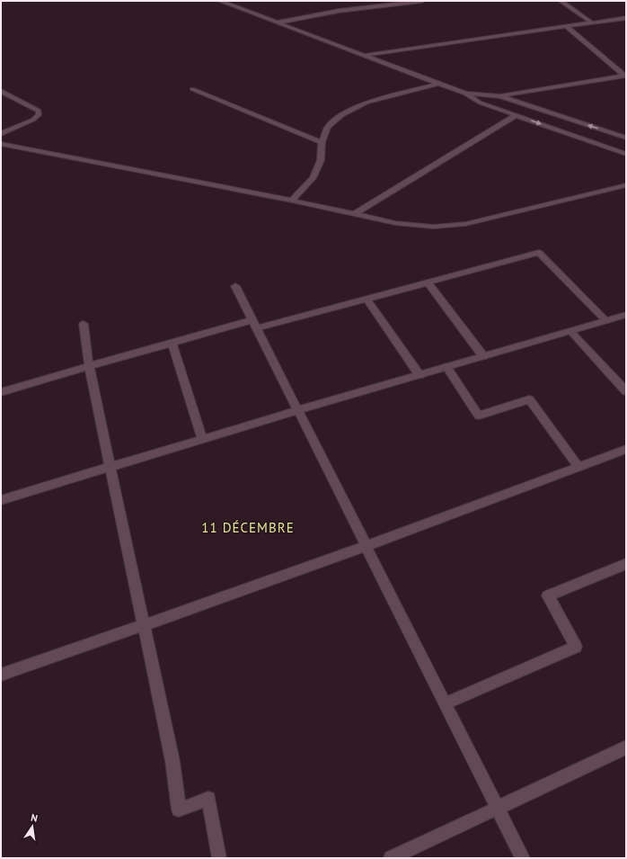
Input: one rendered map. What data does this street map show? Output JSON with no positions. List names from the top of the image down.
{
  "districts": ["11 DÉCEMBRE"],
  "north": "top"
}
